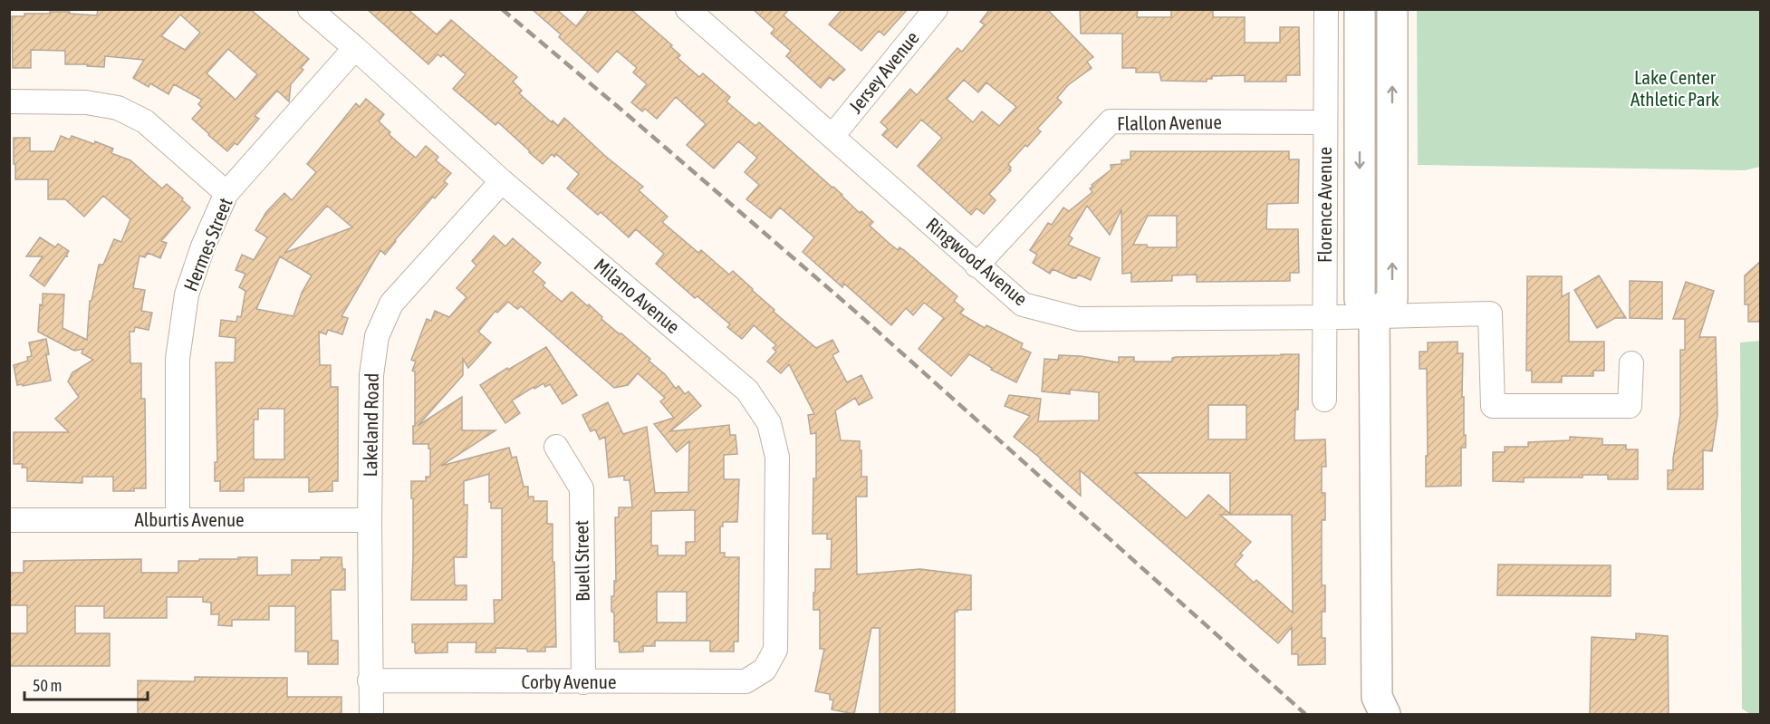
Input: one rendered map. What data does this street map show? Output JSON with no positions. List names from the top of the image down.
{
  "streets": {
    "main road": ["Florence Avenue"],
    "street": [
      "Jersey Avenue",
      "Flallon Avenue",
      "Hermes Street",
      "Ringwood Avenue",
      "Milano Avenue",
      "Lakeland Road",
      "Alburtis Avenue",
      "Buell Street",
      "Corby Avenue"
    ]
  },
  "crossings": [
    ["Jersey Avenue", "Ringwood Avenue"],
    ["Flallon Avenue", "Florence Avenue"],
    ["Flallon Avenue", "Ringwood Avenue"],
    ["Florence Avenue", "Ringwood Avenue"],
    ["Hermes Street", "Milano Avenue"],
    ["Hermes Street", "Alburtis Avenue"],
    ["Milano Avenue", "Lakeland Road"],
    ["Milano Avenue", "Corby Avenue"],
    ["Lakeland Road", "Alburtis Avenue"],
    ["Lakeland Road", "Corby Avenue"],
    ["Buell Street", "Corby Avenue"]
  ],
  "parks": ["Lake Center Athletic Park"],
  "scale_bar": "50 m"
}
